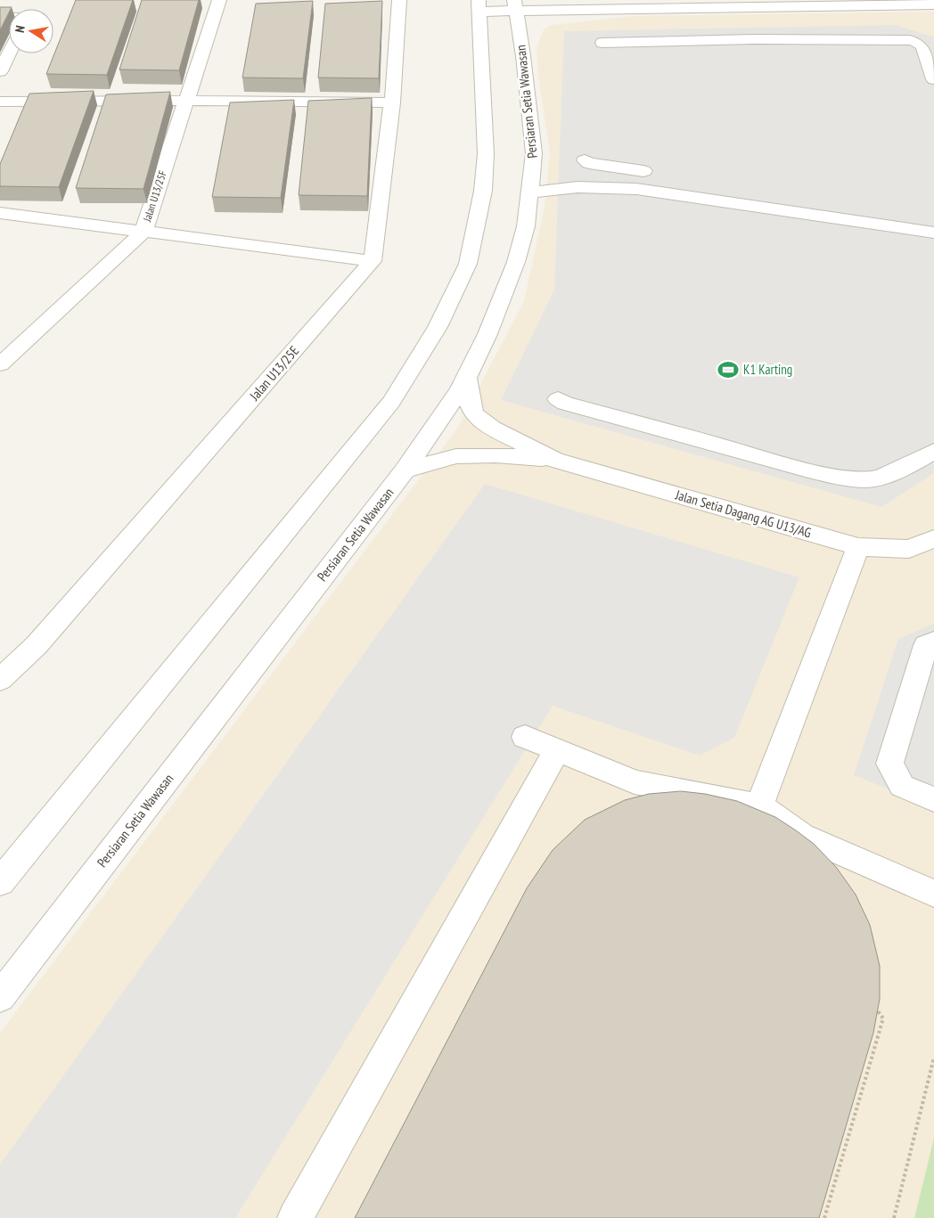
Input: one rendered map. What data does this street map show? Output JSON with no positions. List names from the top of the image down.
{
  "streets": {
    "street": [
      "Persiaran Setia Wawasan",
      "Jalan U13/25F",
      "Jalan U13/25E",
      "Jalan Setia Dagang AG U13/AG"
    ]
  },
  "crossings": [
    ["Persiaran Setia Wawasan", "Jalan Setia Dagang AG U13/AG"]
  ],
  "places": {
    "sports": ["K1 Karting"]
  },
  "north": "left"
}
